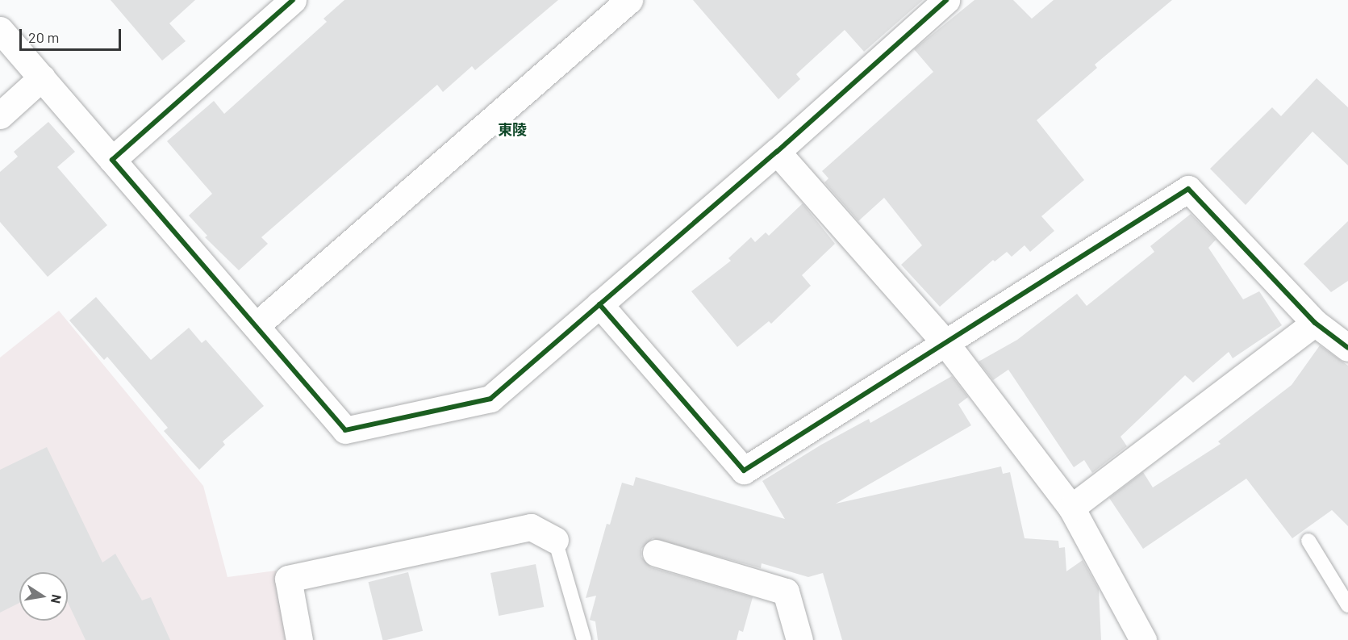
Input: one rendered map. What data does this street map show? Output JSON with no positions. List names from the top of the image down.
{
  "districts": ["東陵"],
  "scale_bar": "20 m",
  "north": "right"
}
